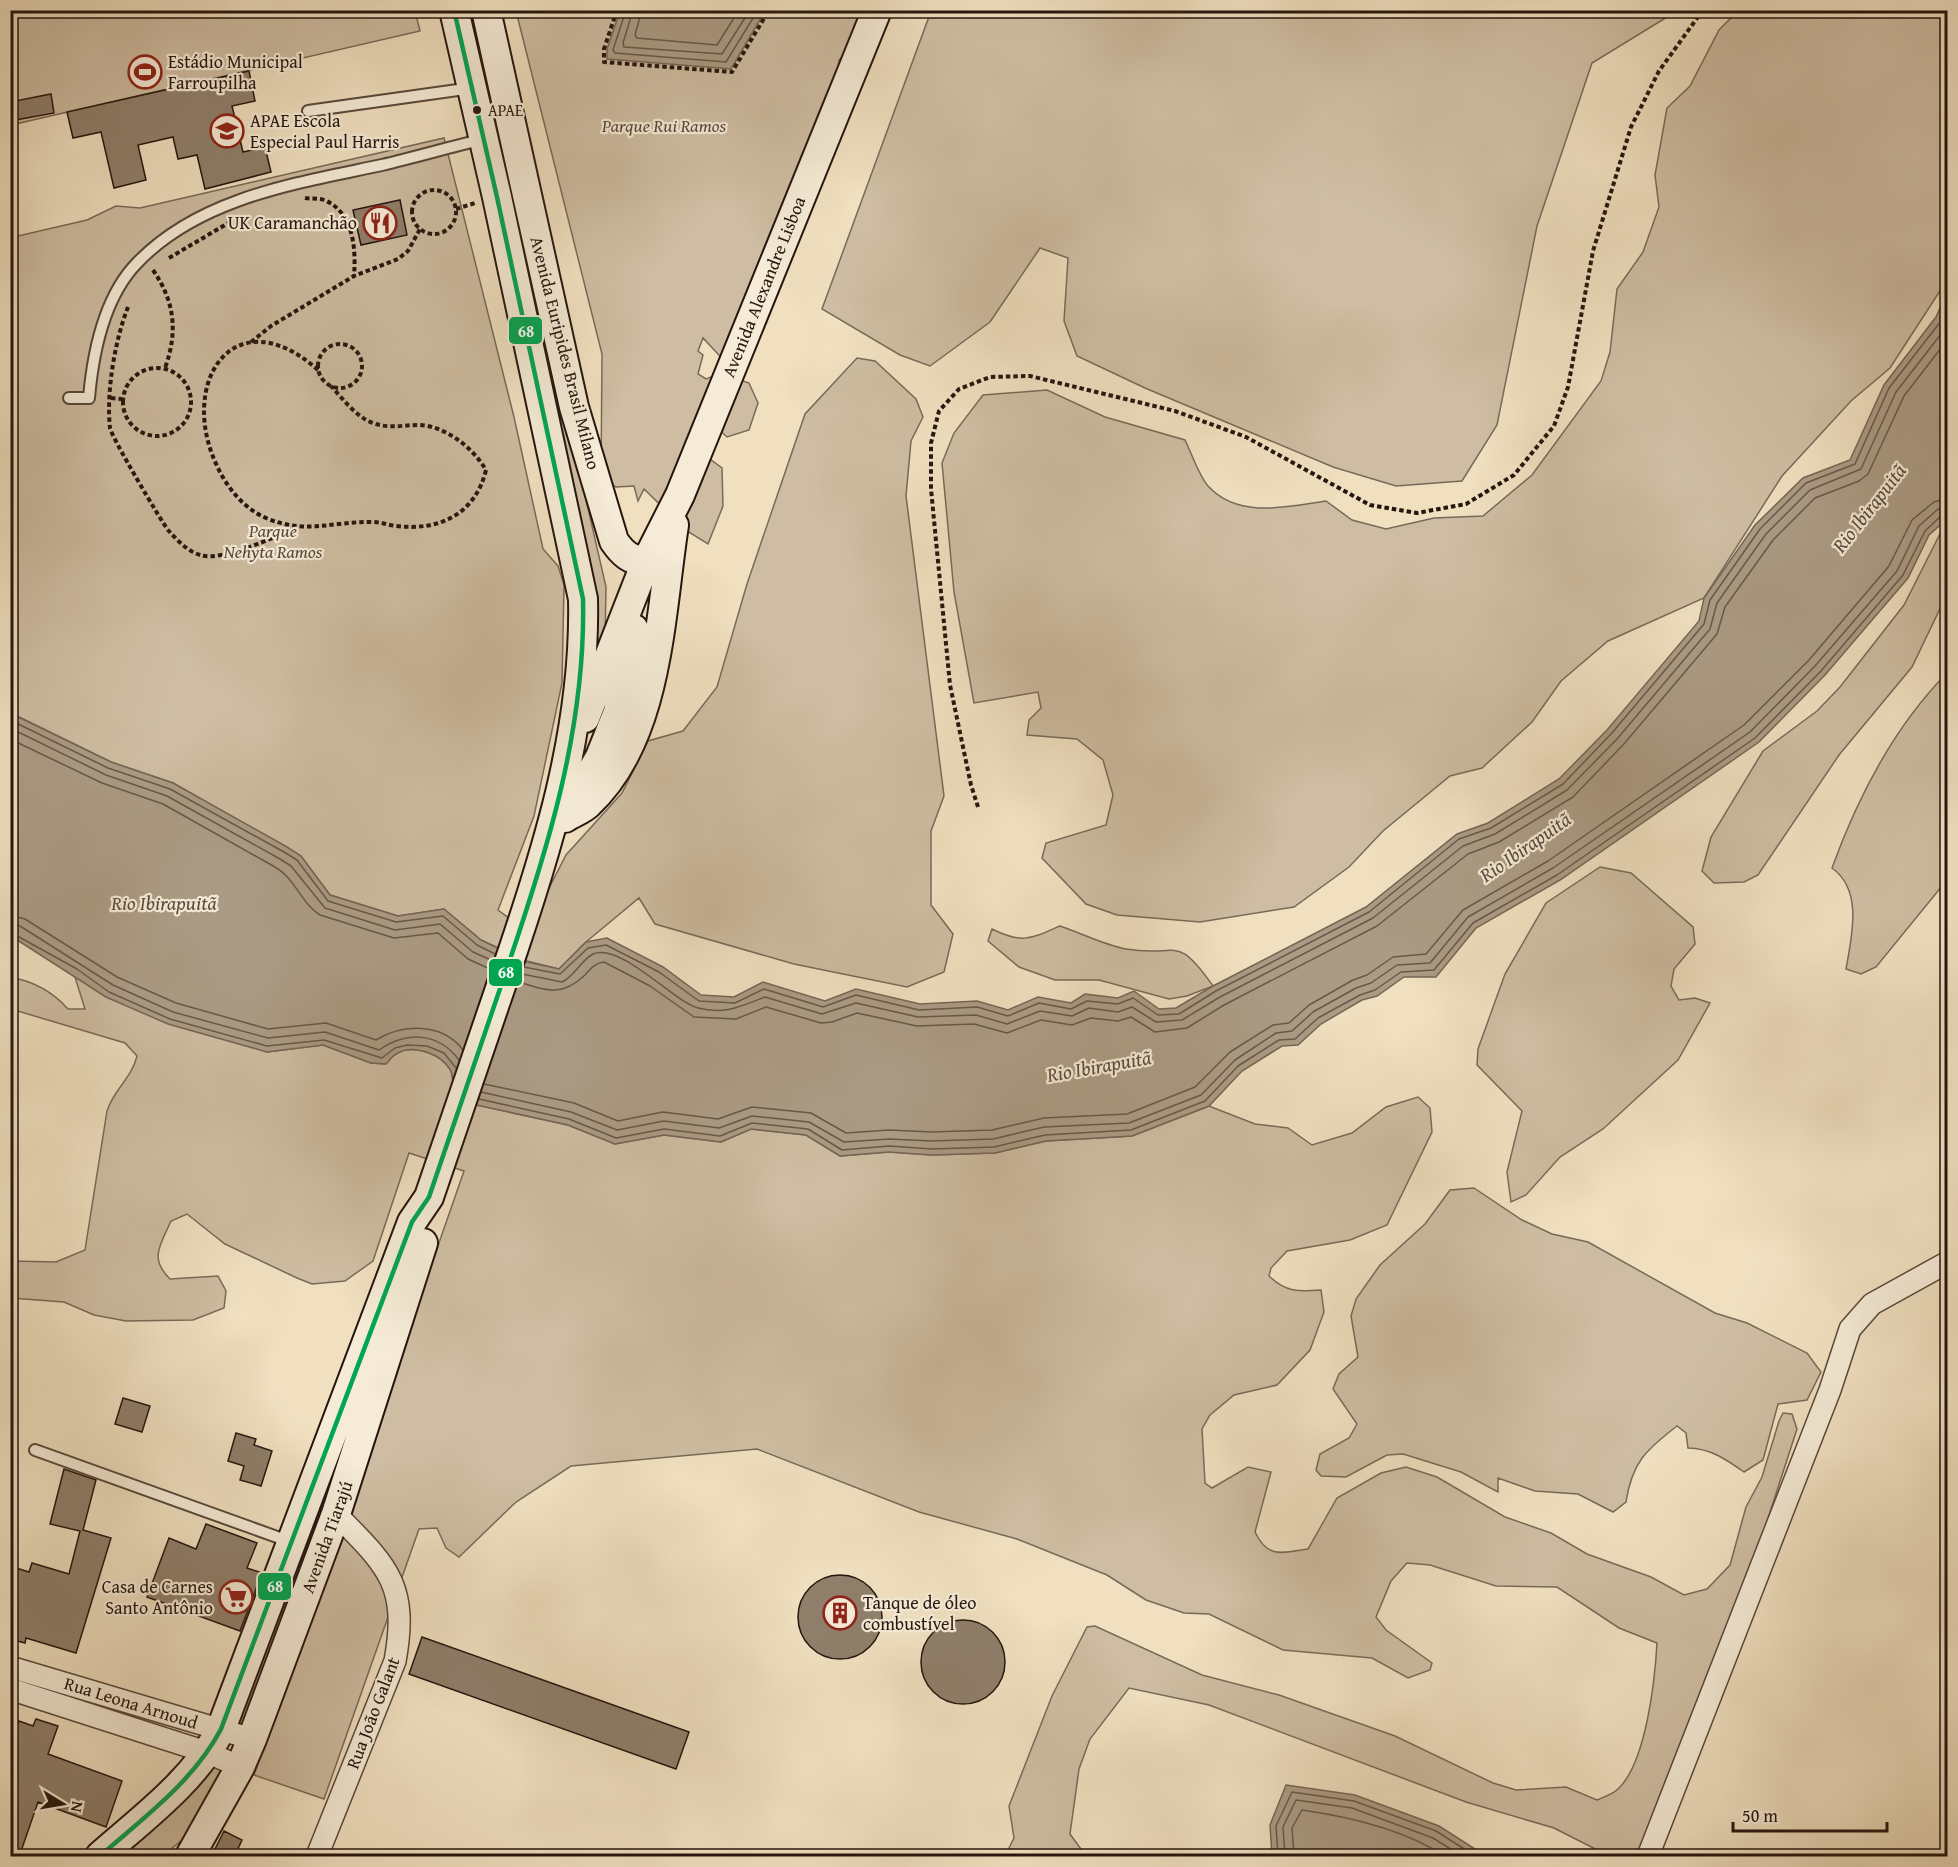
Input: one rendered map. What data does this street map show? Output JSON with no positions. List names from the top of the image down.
{
  "streets": {
    "main road": ["Avenida Alexandre Lisboa", "Avenida Euripides Brasil Milano", "Avenida Tiarajú"],
    "street": ["Rua Leona Arnoud", "Rua João Galant"]
  },
  "crossings": [
    ["Avenida Alexandre Lisboa", "Avenida Euripides Brasil Milano"],
    ["Avenida Euripides Brasil Milano", "Avenida Tiarajú"],
    ["Avenida Tiarajú", "Rua Leona Arnoud"],
    ["Avenida Tiarajú", "Rua João Galant"]
  ],
  "water": ["Rio Ibirapuitã"],
  "parks": ["Parque Rui Ramos", "Parque Nehyta Ramos"],
  "places": {
    "sports": ["Estádio Municipal Farroupilha"],
    "other": ["APAE"],
    "school or university": ["APAE Escola Especial Paul Harris"],
    "restaurant": ["UK Caramanchão"],
    "supermarket": ["Casa de Carnes Santo Antônio"],
    "building": ["Tanque de óleo combustível"]
  },
  "lines": ["transit line 68"],
  "scale_bar": "50 m",
  "north": "right"
}
